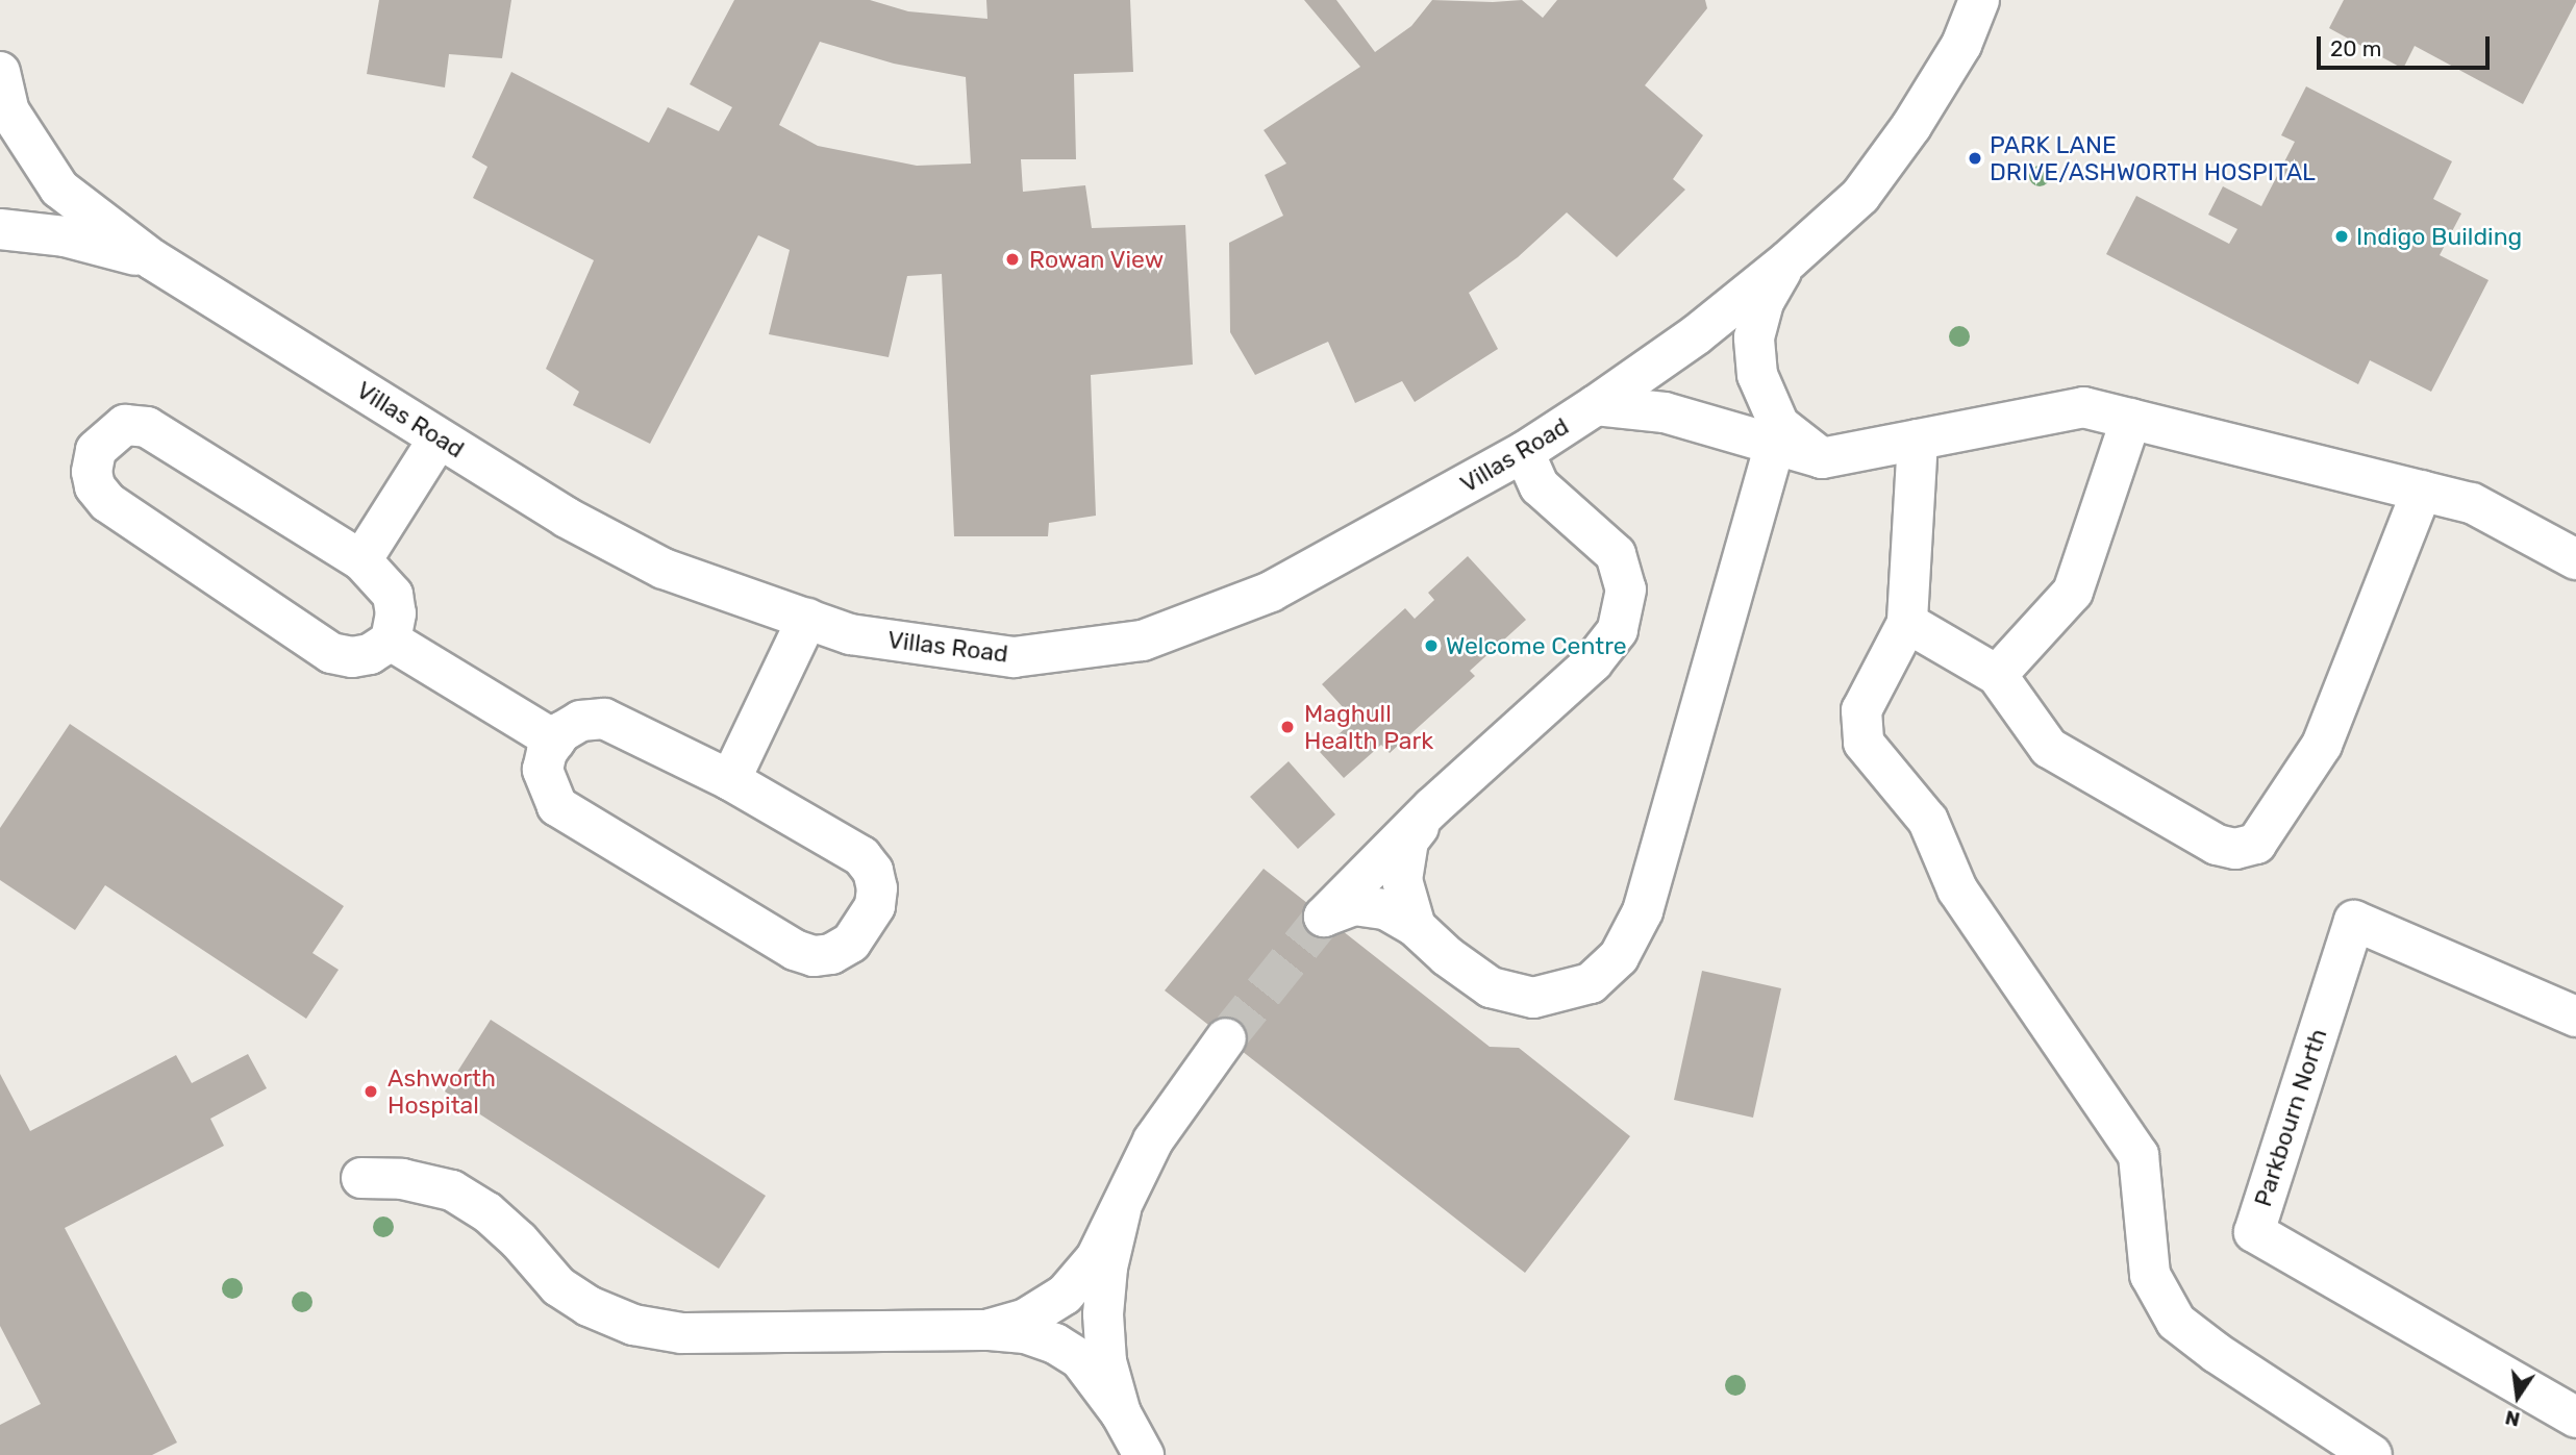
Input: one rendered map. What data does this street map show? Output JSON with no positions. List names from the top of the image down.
{
  "streets": {
    "street": ["Villas Road", "Parkbourn North"]
  },
  "places": [
    "PARK LANE DRIVE/ASHWORTH HOSPITAL",
    "Indigo Building",
    "Rowan View",
    "Welcome Centre",
    "Maghull Health Park",
    "Ashworth Hospital"
  ],
  "scale_bar": "20 m",
  "north": "bottom"
}
